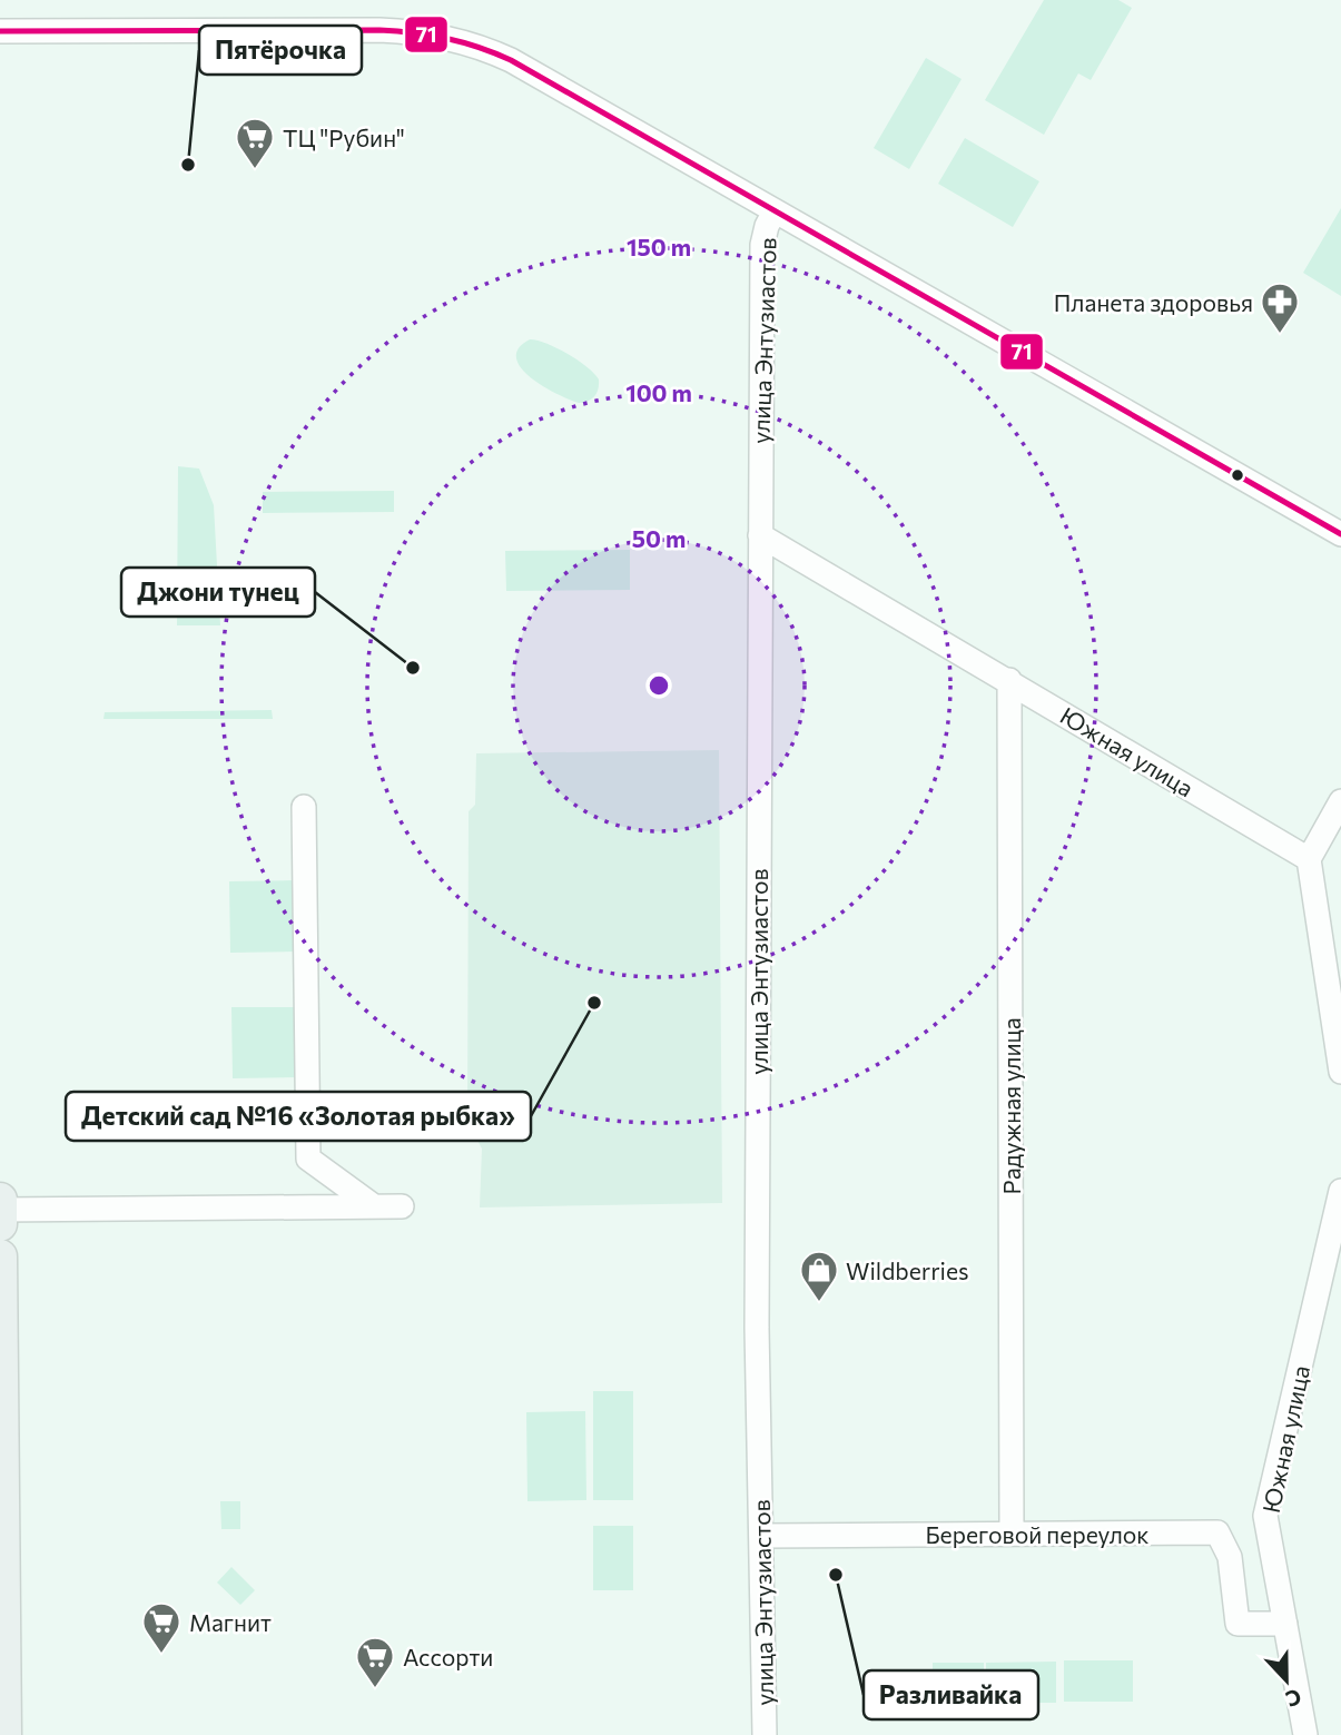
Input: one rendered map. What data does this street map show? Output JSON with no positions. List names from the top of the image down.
{
  "streets": {
    "street": [
      "улица Энтузиастов",
      "Южная улица",
      "Радужная улица",
      "Береговой переулок"
    ]
  },
  "crossings": [
    ["улица Энтузиастов", "Южная улица"],
    ["улица Энтузиастов", "Береговой переулок"],
    ["Южная улица", "Радужная улица"],
    ["Южная улица", "Береговой переулок"],
    ["Радужная улица", "Береговой переулок"]
  ],
  "places": {
    "other": [
      "Пятёрочка",
      "Джони тунец",
      "Детский сад №16 «Золотая рыбка»",
      "Разливайка"
    ],
    "supermarket": ["ТЦ \"Рубин\"", "Магнит", "Ассорти"],
    "pharmacy": ["Планета здоровья"],
    "shop": ["Wildberries"]
  },
  "lines": ["transit line 71"],
  "north": "bottom",
  "rings": ["150 m", "100 m", "50 m"]
}
